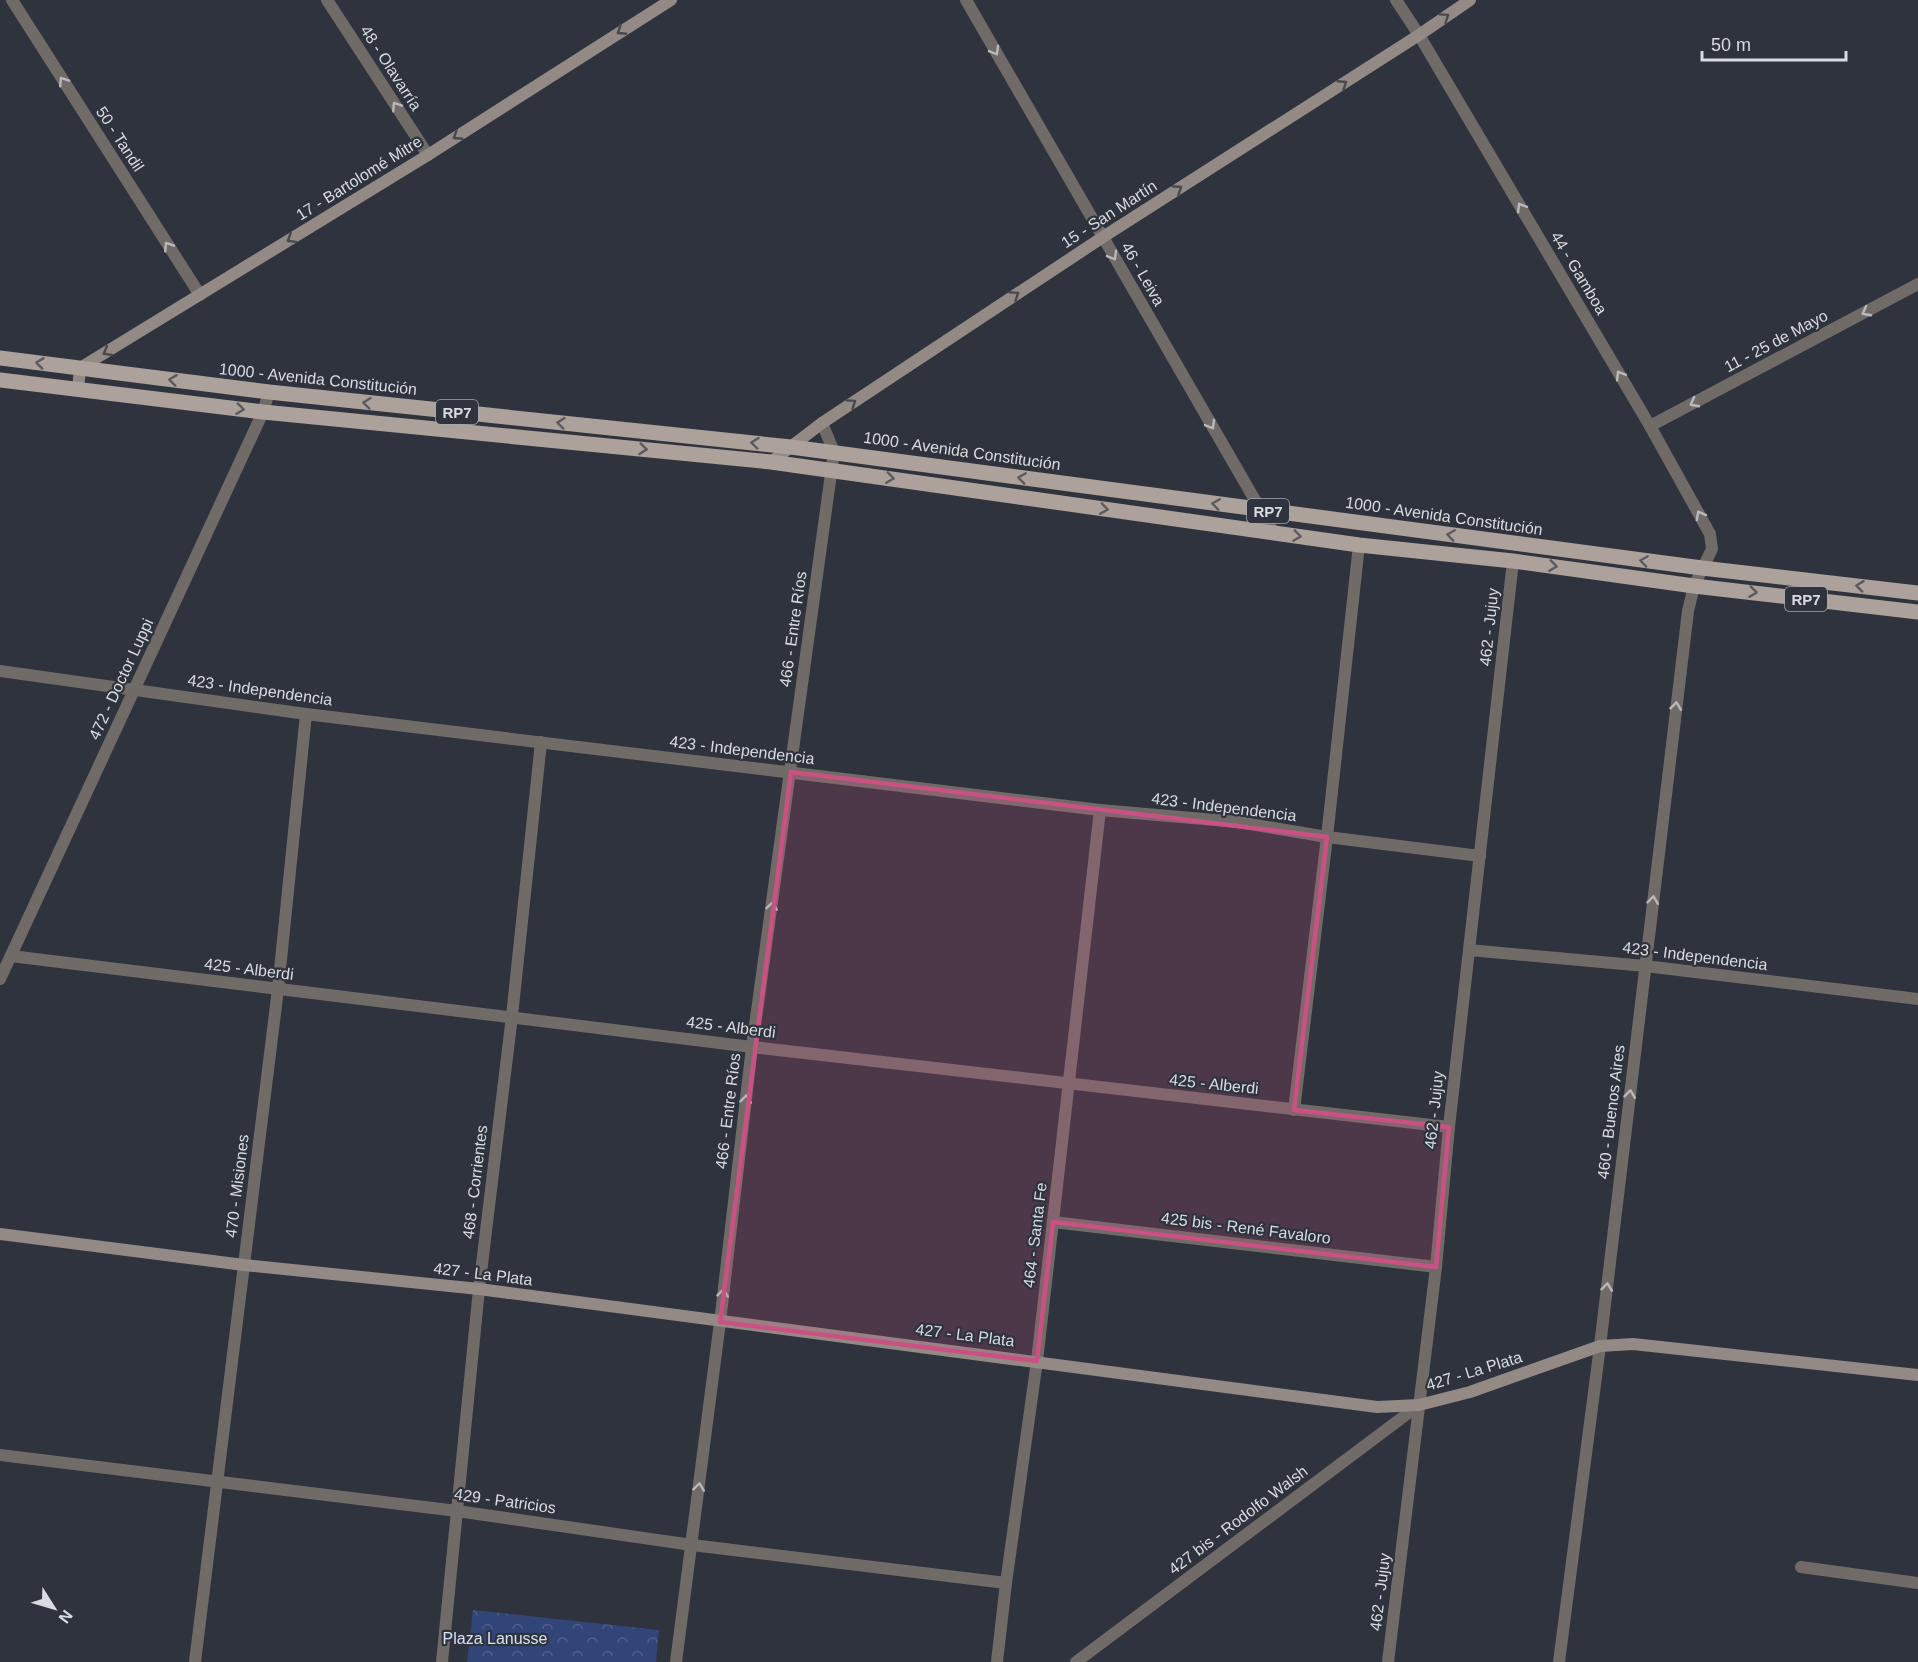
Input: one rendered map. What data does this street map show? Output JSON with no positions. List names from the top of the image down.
{
  "streets": {
    "main road": ["1000 - Avenida Constitución", "RP7"],
    "street": [
      "48 - Olavarría",
      "50 - Tandil",
      "17 - Bartolomé Mitre",
      "15 - San Martín",
      "44 - Gamboa",
      "46 - Leiva",
      "11 - 25 de Mayo",
      "462 - Jujuy",
      "466 - Entre Ríos",
      "472 - Doctor Luppi",
      "423 - Independencia",
      "425 - Alberdi",
      "460 - Buenos Aires",
      "468 - Corrientes",
      "470 - Misiones",
      "425 bis - René Favaloro",
      "464 - Santa Fe",
      "427 - La Plata",
      "429 - Patricios",
      "427 bis - Rodolfo Walsh"
    ]
  },
  "crossings": [
    ["48 - Olavarría", "17 - Bartolomé Mitre"],
    ["50 - Tandil", "17 - Bartolomé Mitre"],
    ["17 - Bartolomé Mitre", "1000 - Avenida Constitución"],
    ["15 - San Martín", "44 - Gamboa"],
    ["15 - San Martín", "46 - Leiva"],
    ["15 - San Martín", "1000 - Avenida Constitución"],
    ["15 - San Martín", "RP7"],
    ["15 - San Martín", "466 - Entre Ríos"],
    ["44 - Gamboa", "11 - 25 de Mayo"],
    ["44 - Gamboa", "1000 - Avenida Constitución"],
    ["44 - Gamboa", "460 - Buenos Aires"],
    ["46 - Leiva", "1000 - Avenida Constitución"],
    ["46 - Leiva", "RP7"],
    ["1000 - Avenida Constitución", "466 - Entre Ríos"],
    ["1000 - Avenida Constitución", "472 - Doctor Luppi"],
    ["1000 - Avenida Constitución", "460 - Buenos Aires"],
    ["RP7", "462 - Jujuy"],
    ["RP7", "466 - Entre Ríos"],
    ["RP7", "472 - Doctor Luppi"],
    ["RP7", "460 - Buenos Aires"],
    ["462 - Jujuy", "423 - Independencia"],
    ["462 - Jujuy", "425 - Alberdi"],
    ["462 - Jujuy", "425 bis - René Favaloro"],
    ["462 - Jujuy", "427 - La Plata"],
    ["462 - Jujuy", "427 bis - Rodolfo Walsh"],
    ["466 - Entre Ríos", "423 - Independencia"],
    ["466 - Entre Ríos", "425 - Alberdi"],
    ["466 - Entre Ríos", "427 - La Plata"],
    ["466 - Entre Ríos", "429 - Patricios"],
    ["472 - Doctor Luppi", "423 - Independencia"],
    ["472 - Doctor Luppi", "425 - Alberdi"],
    ["423 - Independencia", "460 - Buenos Aires"],
    ["423 - Independencia", "468 - Corrientes"],
    ["423 - Independencia", "470 - Misiones"],
    ["423 - Independencia", "464 - Santa Fe"],
    ["425 - Alberdi", "468 - Corrientes"],
    ["425 - Alberdi", "470 - Misiones"],
    ["425 - Alberdi", "464 - Santa Fe"],
    ["460 - Buenos Aires", "427 - La Plata"],
    ["468 - Corrientes", "427 - La Plata"],
    ["468 - Corrientes", "429 - Patricios"],
    ["470 - Misiones", "427 - La Plata"],
    ["470 - Misiones", "429 - Patricios"],
    ["425 bis - René Favaloro", "464 - Santa Fe"],
    ["464 - Santa Fe", "427 - La Plata"],
    ["464 - Santa Fe", "429 - Patricios"],
    ["427 - La Plata", "427 bis - Rodolfo Walsh"]
  ],
  "one_way": [
    "48 - Olavarría",
    "50 - Tandil",
    "17 - Bartolomé Mitre",
    "15 - San Martín",
    "44 - Gamboa",
    "46 - Leiva",
    "11 - 25 de Mayo",
    "466 - Entre Ríos",
    "460 - Buenos Aires"
  ],
  "parks": ["Plaza Lanusse"],
  "scale_bar": "50 m",
  "north": "bottom right"
}
